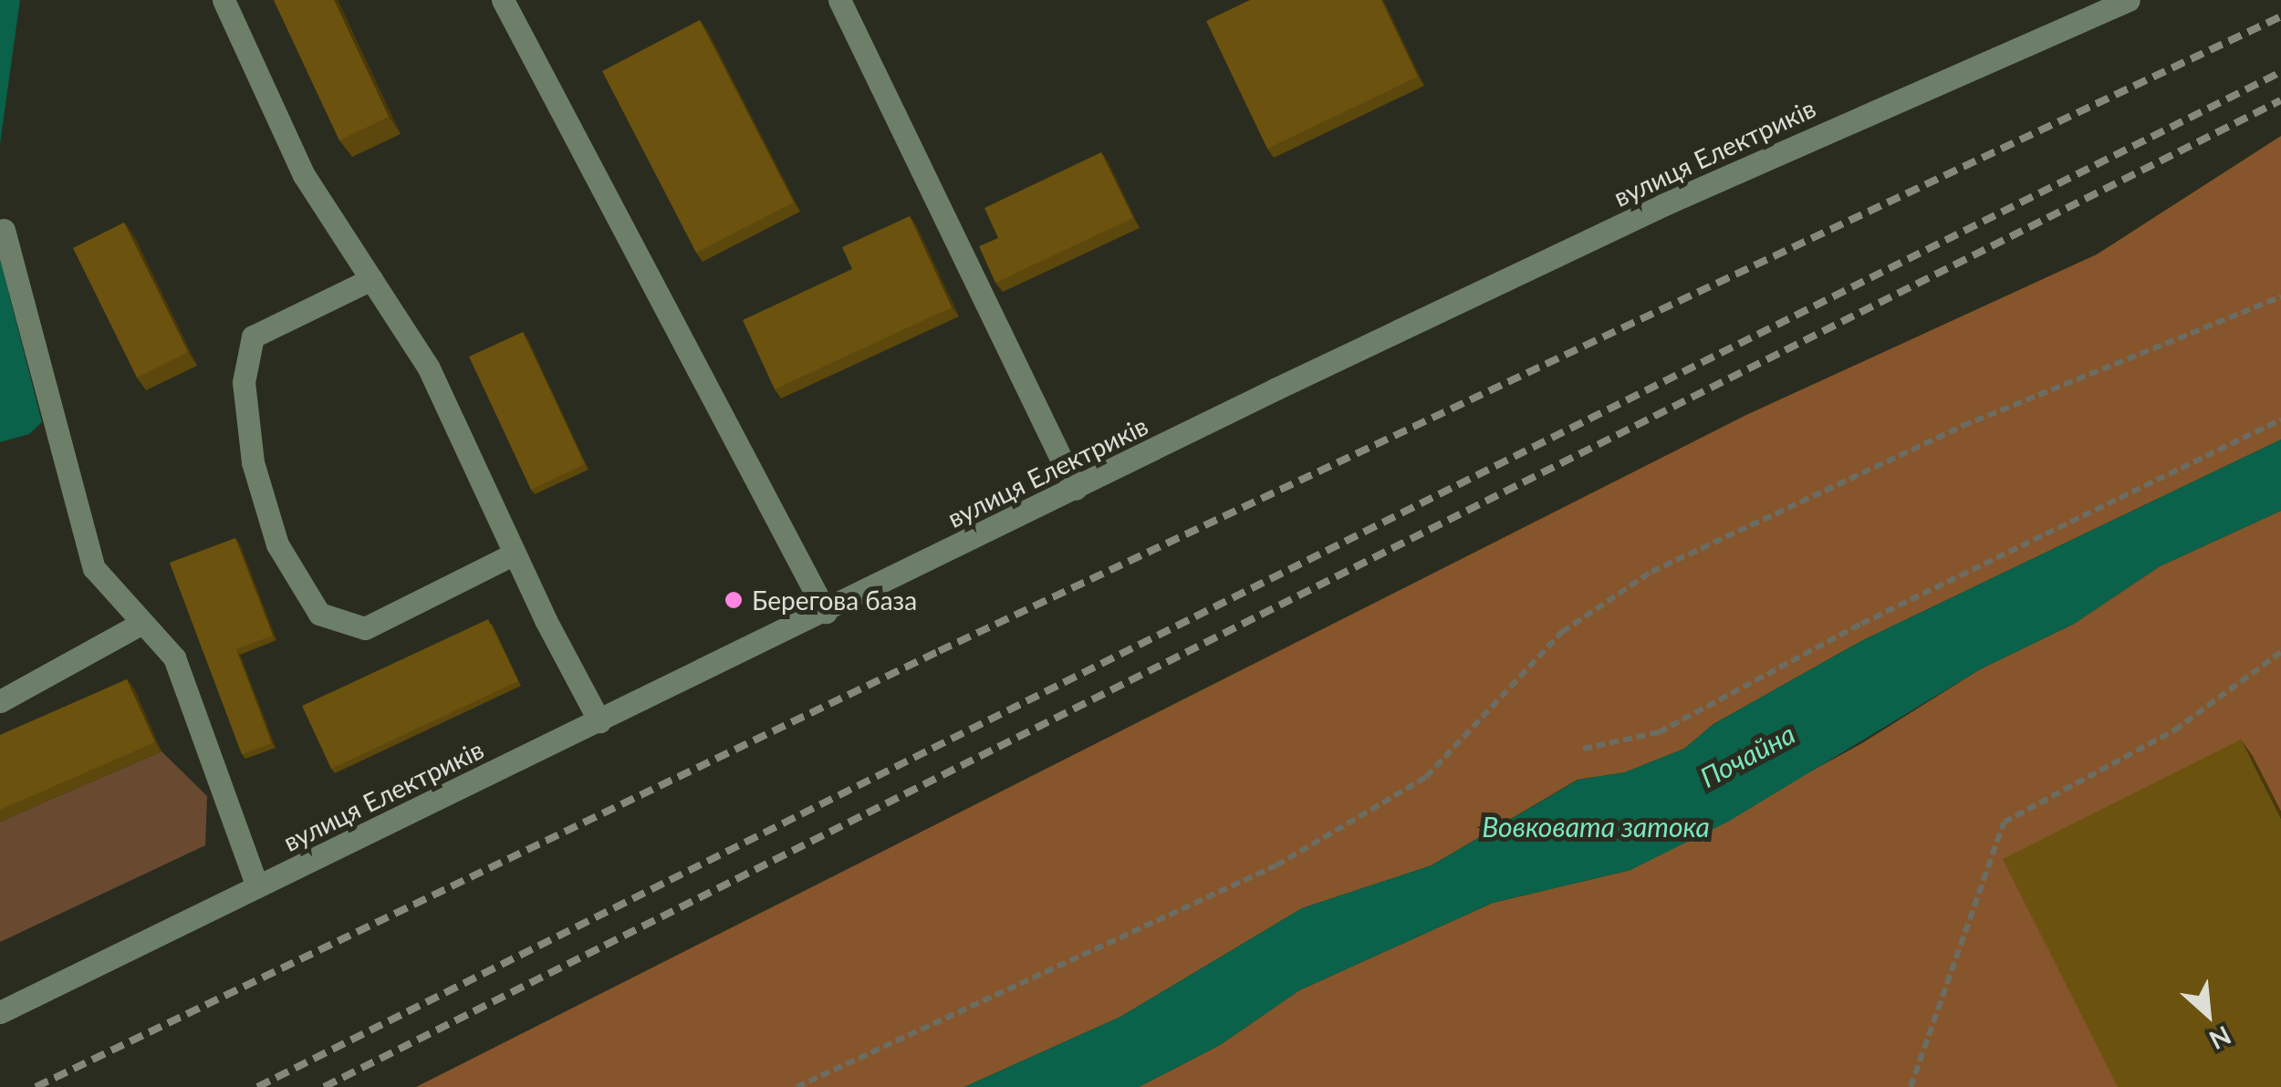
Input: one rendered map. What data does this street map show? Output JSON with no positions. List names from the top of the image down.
{
  "streets": {
    "street": ["вулиця Електриків"]
  },
  "water": ["Почайна", "Вовковата затока"],
  "places": ["Берегова база"],
  "north": "bottom right"
}
